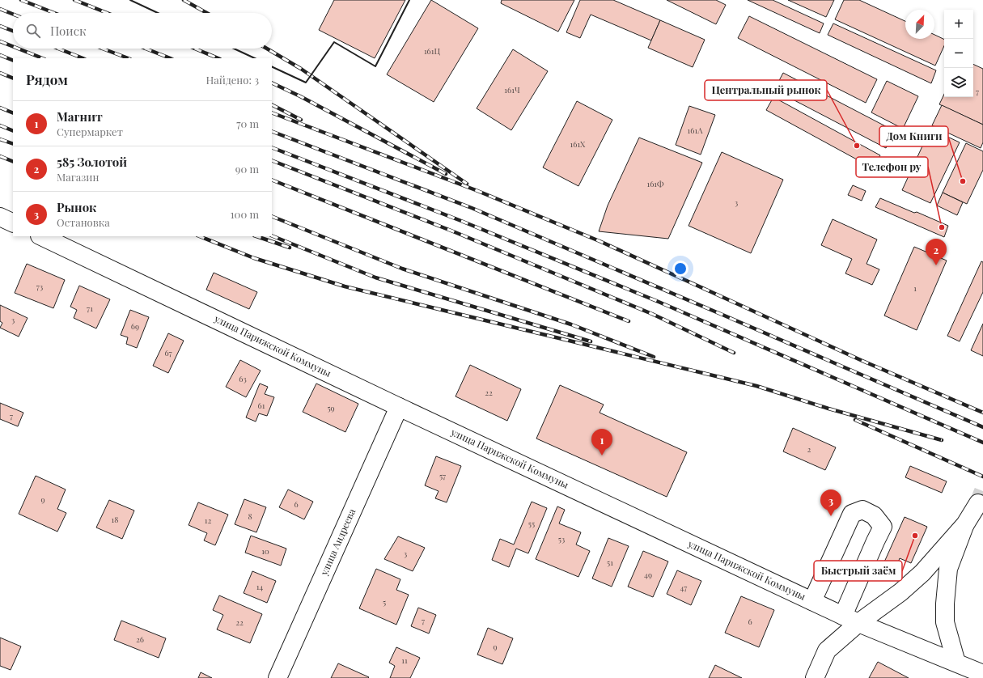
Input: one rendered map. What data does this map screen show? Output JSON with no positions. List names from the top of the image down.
{
  "streets": {
    "street": ["улица Парижской Коммуны", "улица Андреева"]
  },
  "crossings": [
    ["улица Парижской Коммуны", "улица Андреева"]
  ],
  "places": [
    "Центральный рынок",
    "Дом Книги",
    "Телефон ру",
    "Быстрый заём"
  ],
  "house_numbers": [
    "161Ц",
    "161Ч",
    "7",
    "161А",
    "161Х",
    "161Ф",
    "3",
    "73",
    "1",
    "71",
    "3",
    "69",
    "67",
    "63",
    "22",
    "61",
    "59",
    "7",
    "2",
    "57",
    "9",
    "6",
    "8",
    "18",
    "12",
    "55",
    "53",
    "10",
    "3",
    "51",
    "49",
    "14",
    "47",
    "5",
    "7",
    "6",
    "22",
    "26",
    "9",
    "11"
  ],
  "north": "top right",
  "page": {
    "map_buttons": ["+", "−"],
    "search": "Поиск",
    "heading": ["Рядом", "Найдено: 3"],
    "list": [
      {
        "mark": "1",
        "name": "Магнит",
        "note": "Супермаркет",
        "value": "70 m"
      },
      {
        "mark": "2",
        "name": "585 Золотой",
        "note": "Магазин",
        "value": "90 m"
      },
      {
        "mark": "3",
        "name": "Рынок",
        "note": "Остановка",
        "value": "100 m"
      }
    ],
    "pins": ["2", "1", "3"]
  }
}
